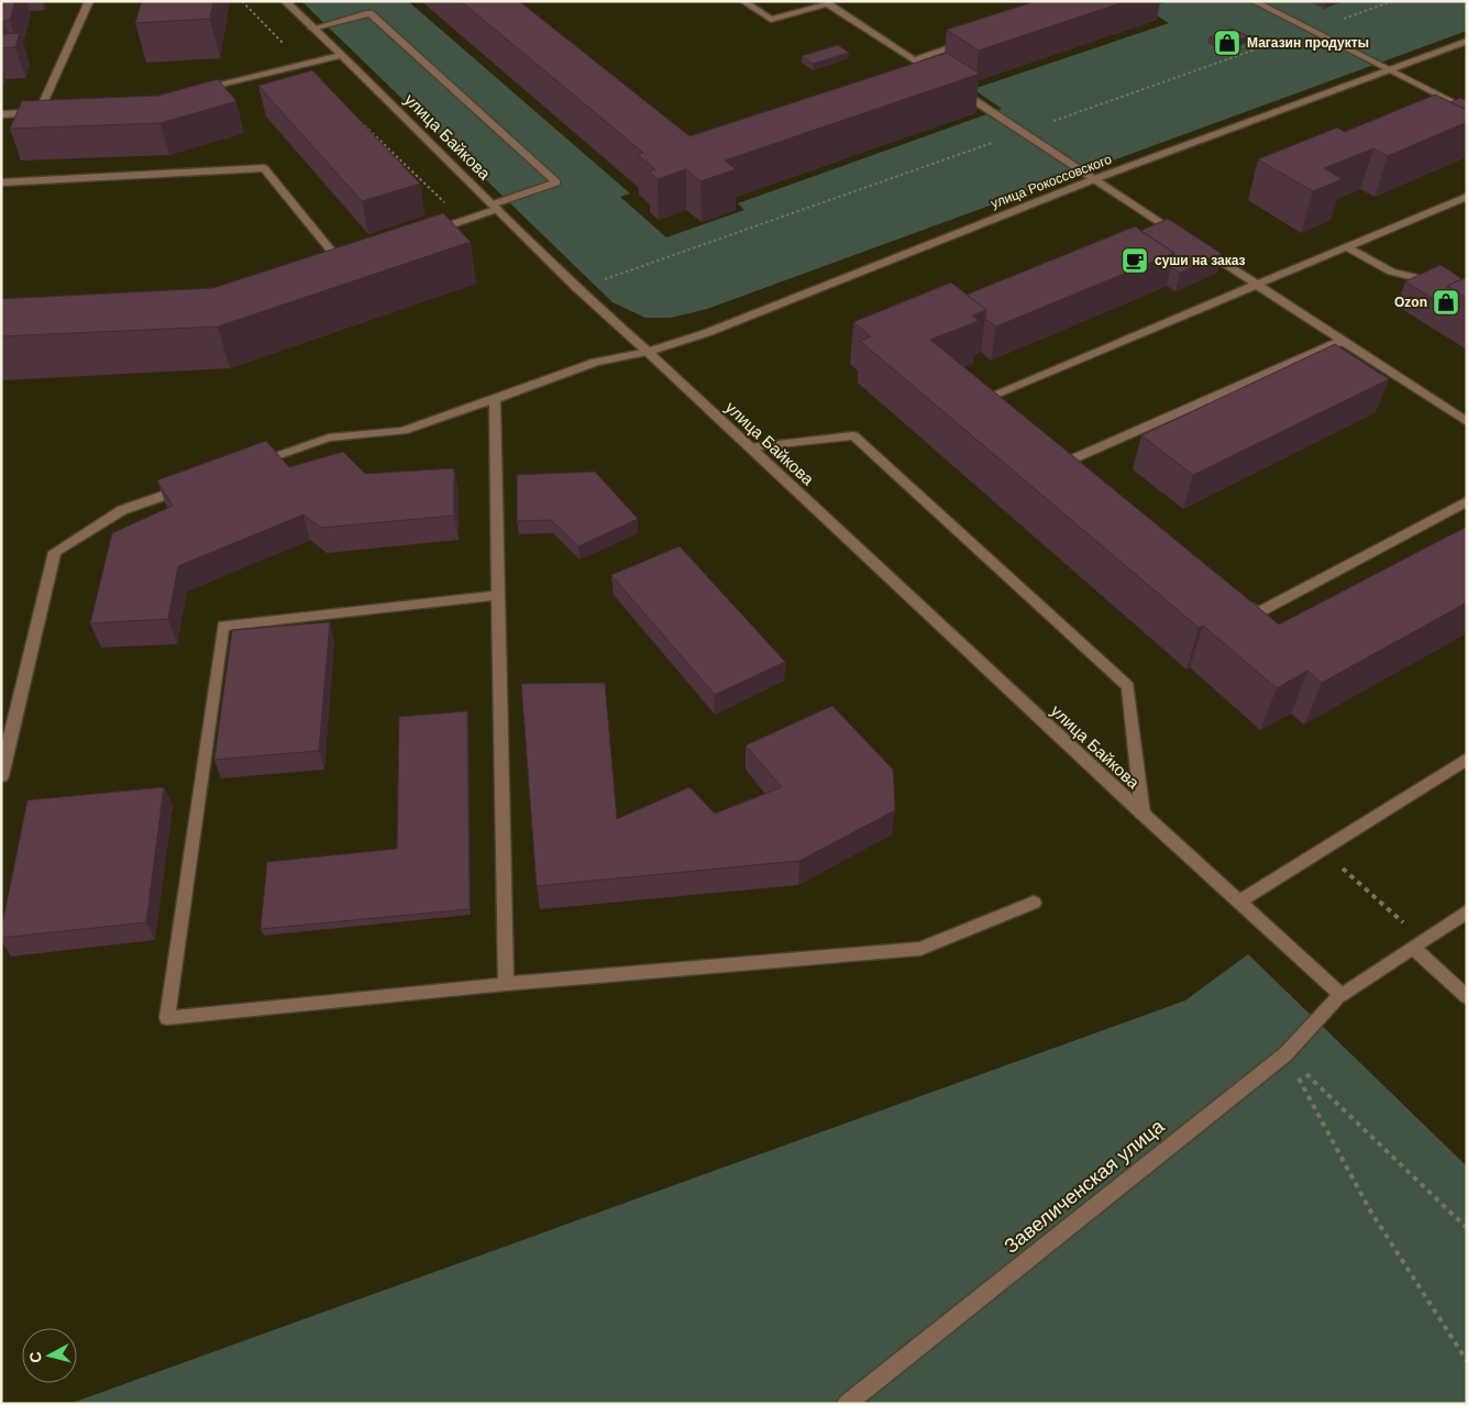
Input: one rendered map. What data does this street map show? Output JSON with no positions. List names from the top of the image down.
{
  "streets": {
    "street": ["улица Байкова", "улица Рокоссовского", "Завеличенская улица"]
  },
  "crossings": [
    ["улица Байкова", "улица Рокоссовского"],
    ["улица Байкова", "Завеличенская улица"]
  ],
  "places": {
    "shop": ["Магазин продукты", "Ozon"],
    "cafe": ["суши на заказ"]
  },
  "north": "left"
}
